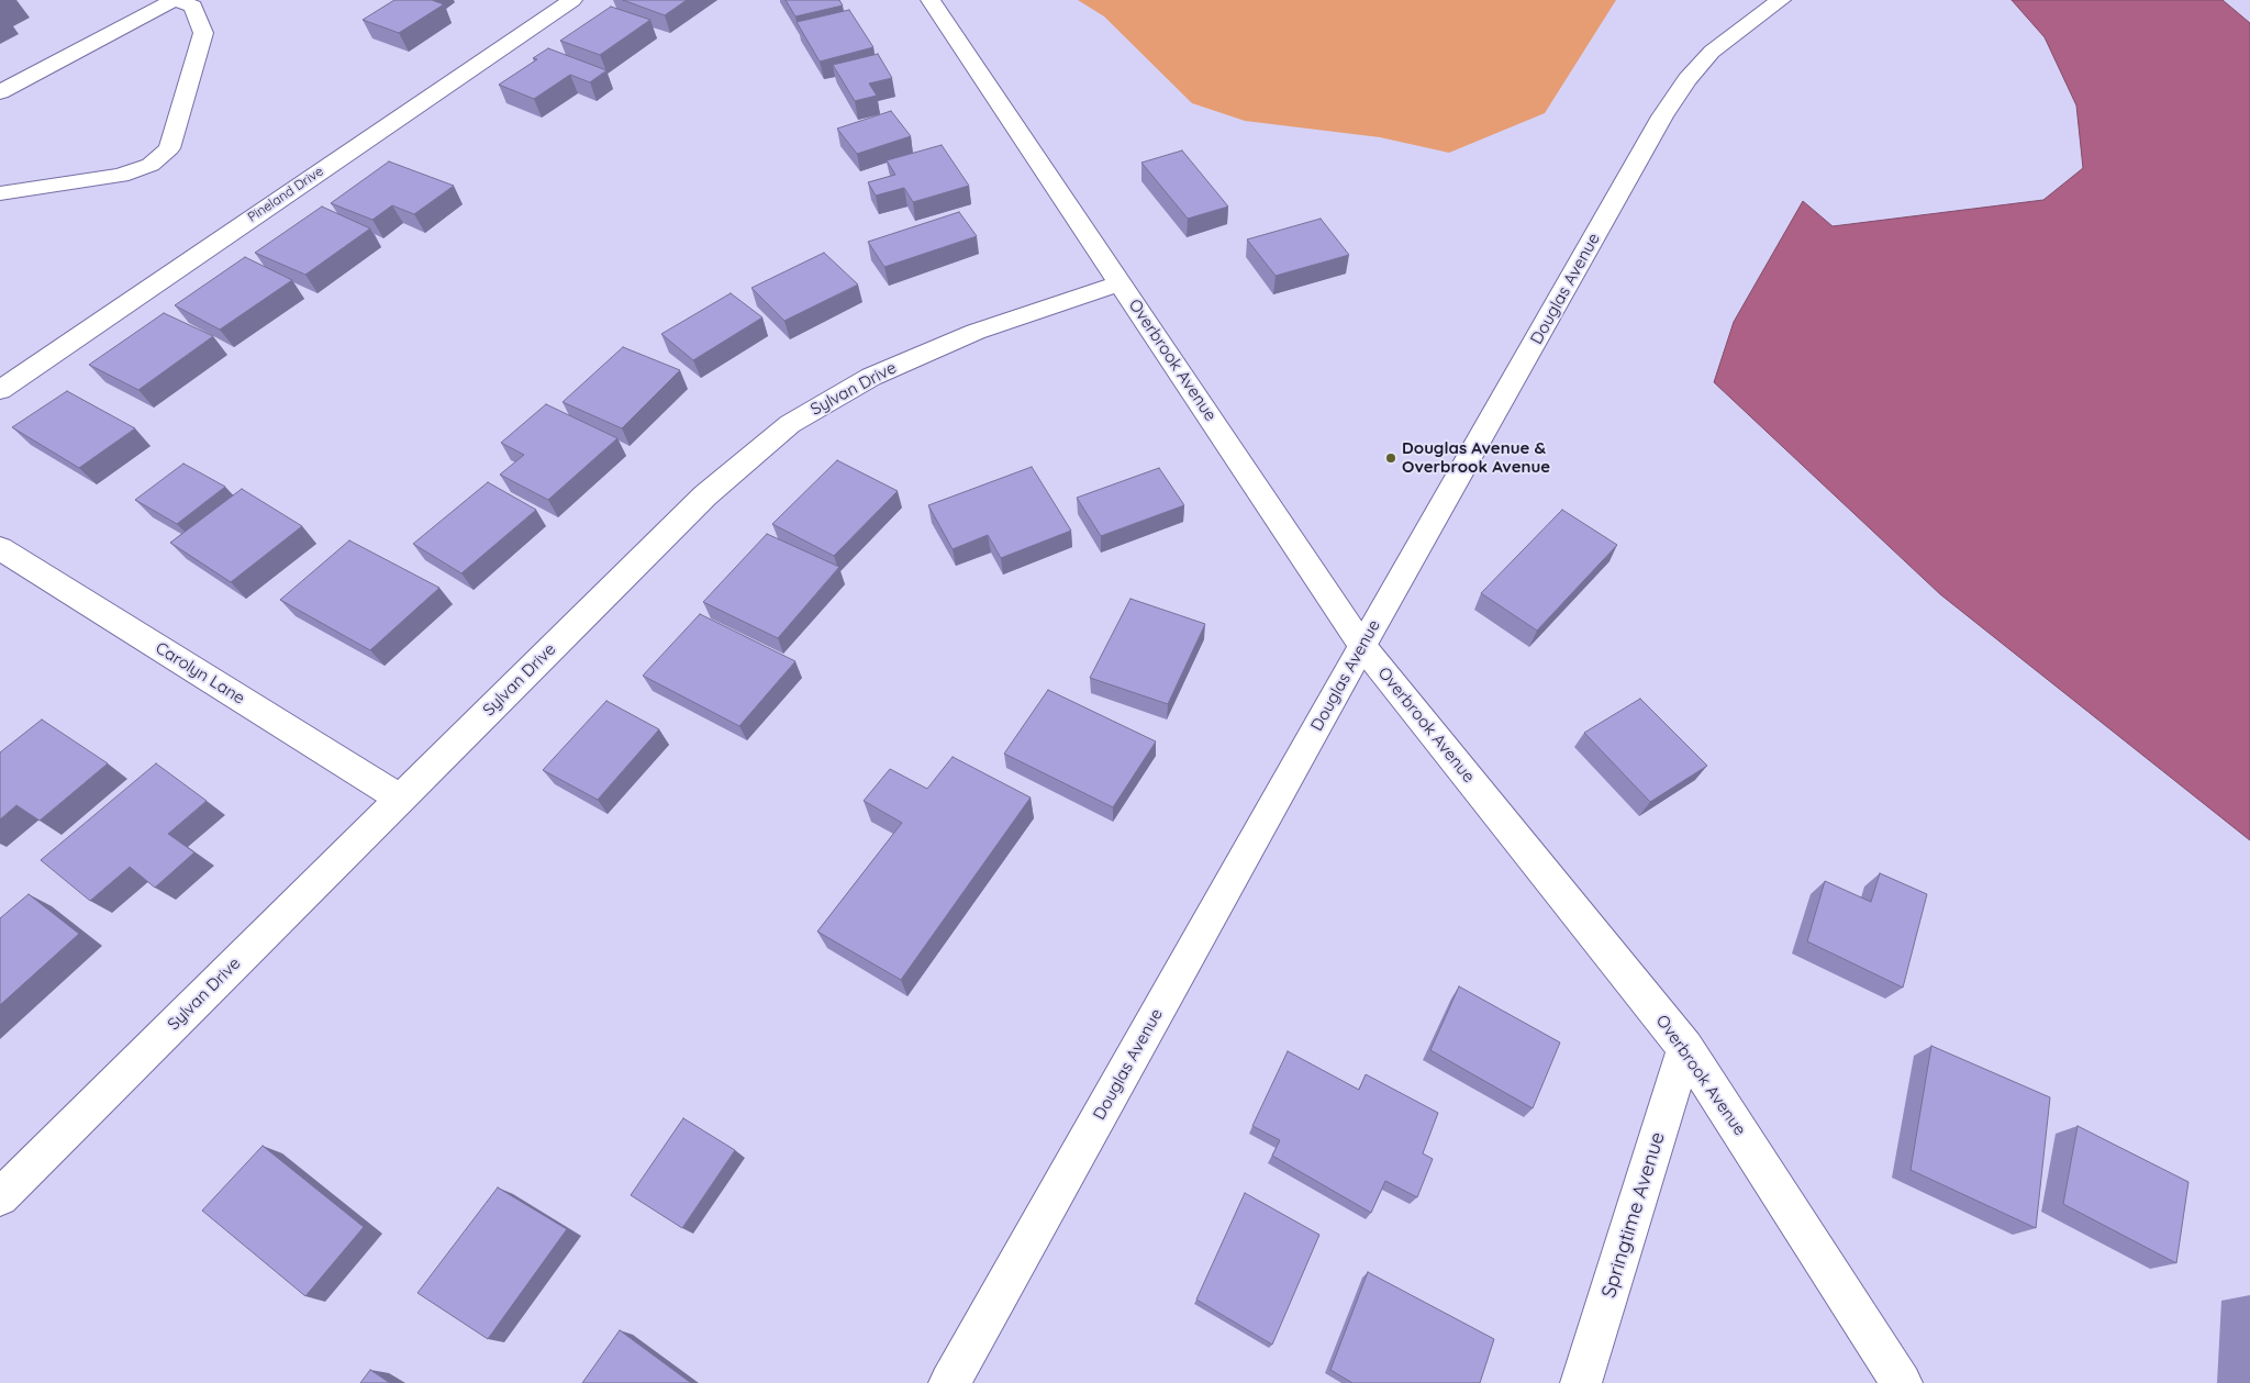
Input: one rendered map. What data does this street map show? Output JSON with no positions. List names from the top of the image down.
{
  "streets": {
    "street": [
      "Pineland Drive",
      "Douglas Avenue",
      "Overbrook Avenue",
      "Sylvan Drive",
      "Carolyn Lane",
      "Springtime Avenue"
    ]
  },
  "crossings": [
    ["Douglas Avenue", "Overbrook Avenue"],
    ["Overbrook Avenue", "Sylvan Drive"],
    ["Overbrook Avenue", "Springtime Avenue"],
    ["Sylvan Drive", "Carolyn Lane"]
  ],
  "places": ["Douglas Avenue & Overbrook Avenue"]
}
